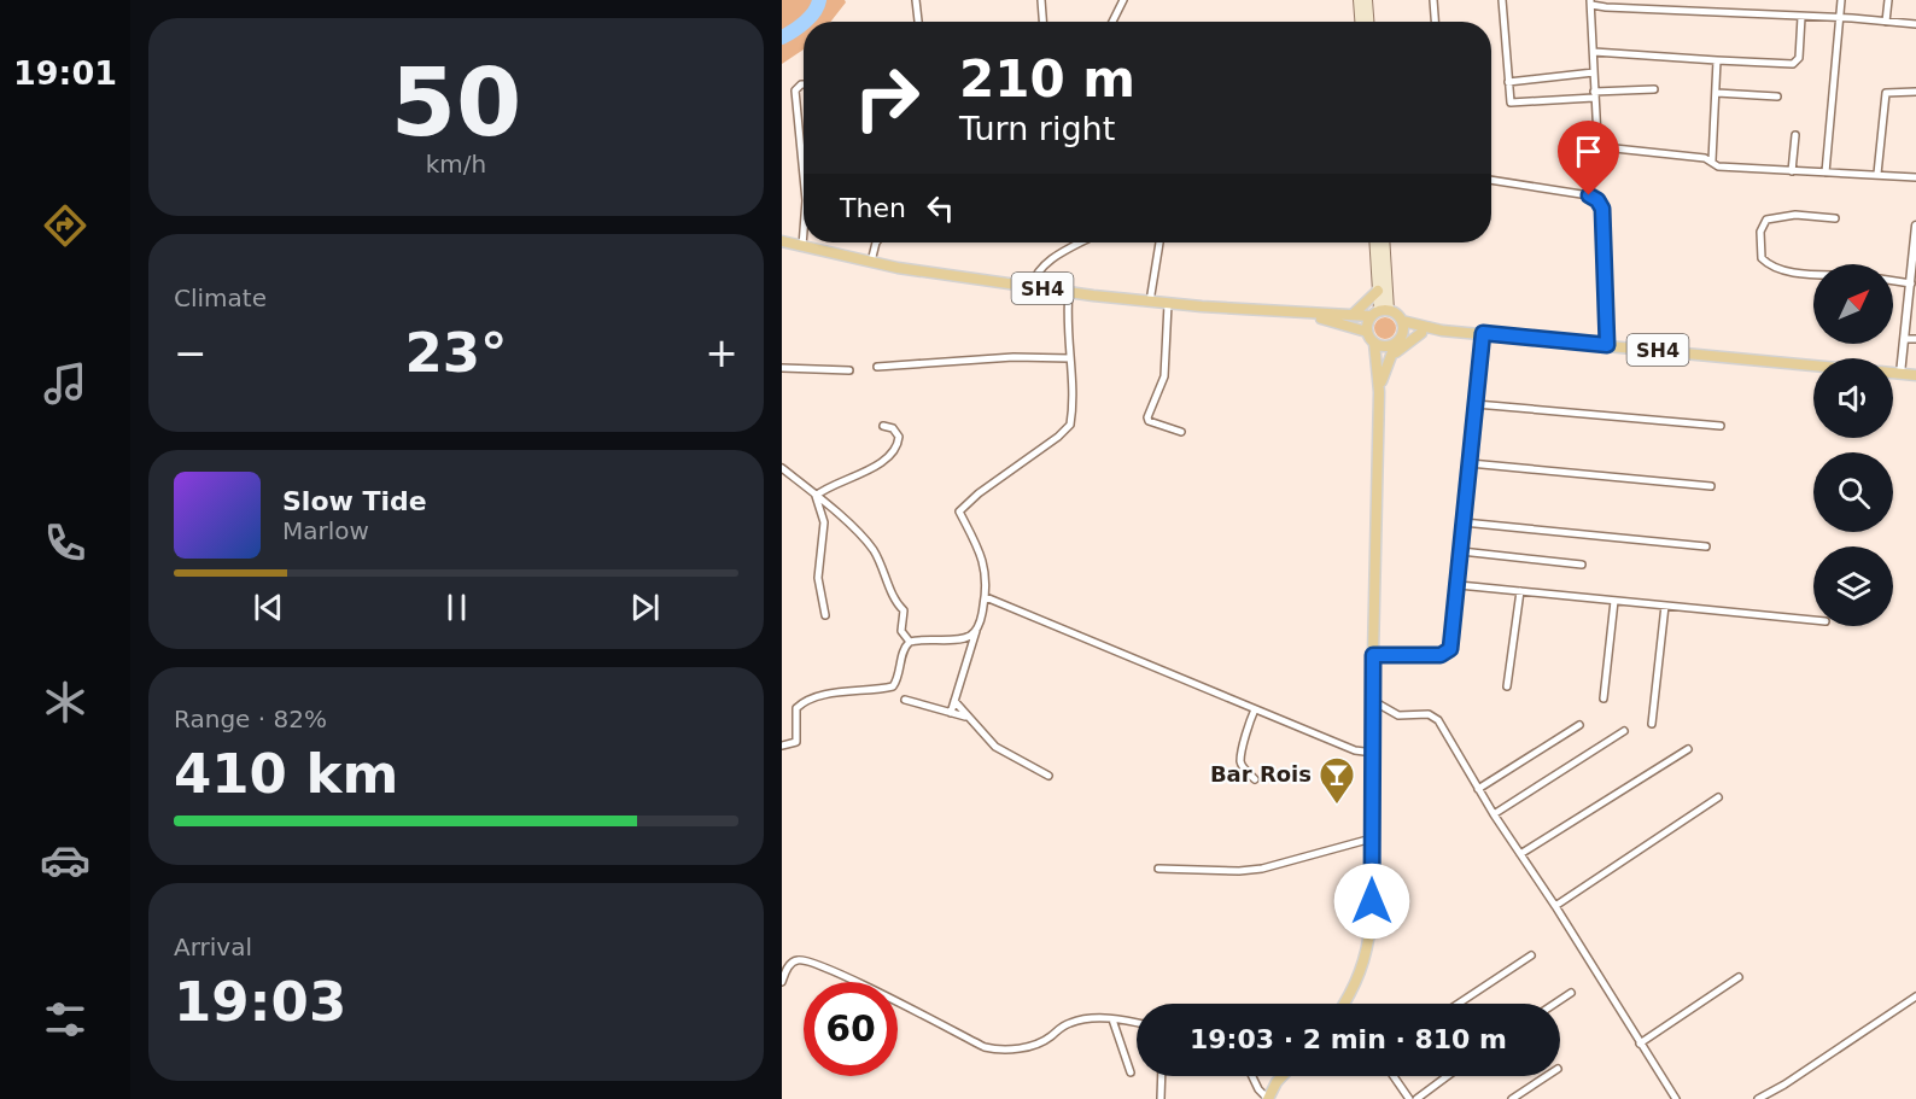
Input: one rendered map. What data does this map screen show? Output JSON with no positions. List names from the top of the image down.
{
  "streets": {
    "main road": ["SH4"]
  },
  "places": {
    "bar": ["Bar Rois"]
  },
  "north": "top right",
  "page": {
    "tabs": "19:01",
    "tile": [
      ["50", "km/h"],
      "Climate",
      ["Range · 82%", "410 km"],
      ["Arrival", "19:03"]
    ],
    "turn": ["210 m", "Turn right"],
    "then": "Then",
    "heat": ["−", "23°", "+"],
    "song": ["Slow Tide", "Marlow"],
    "limit": "60",
    "trip": "19:03 · 2 min · 810 m"
  }
}
